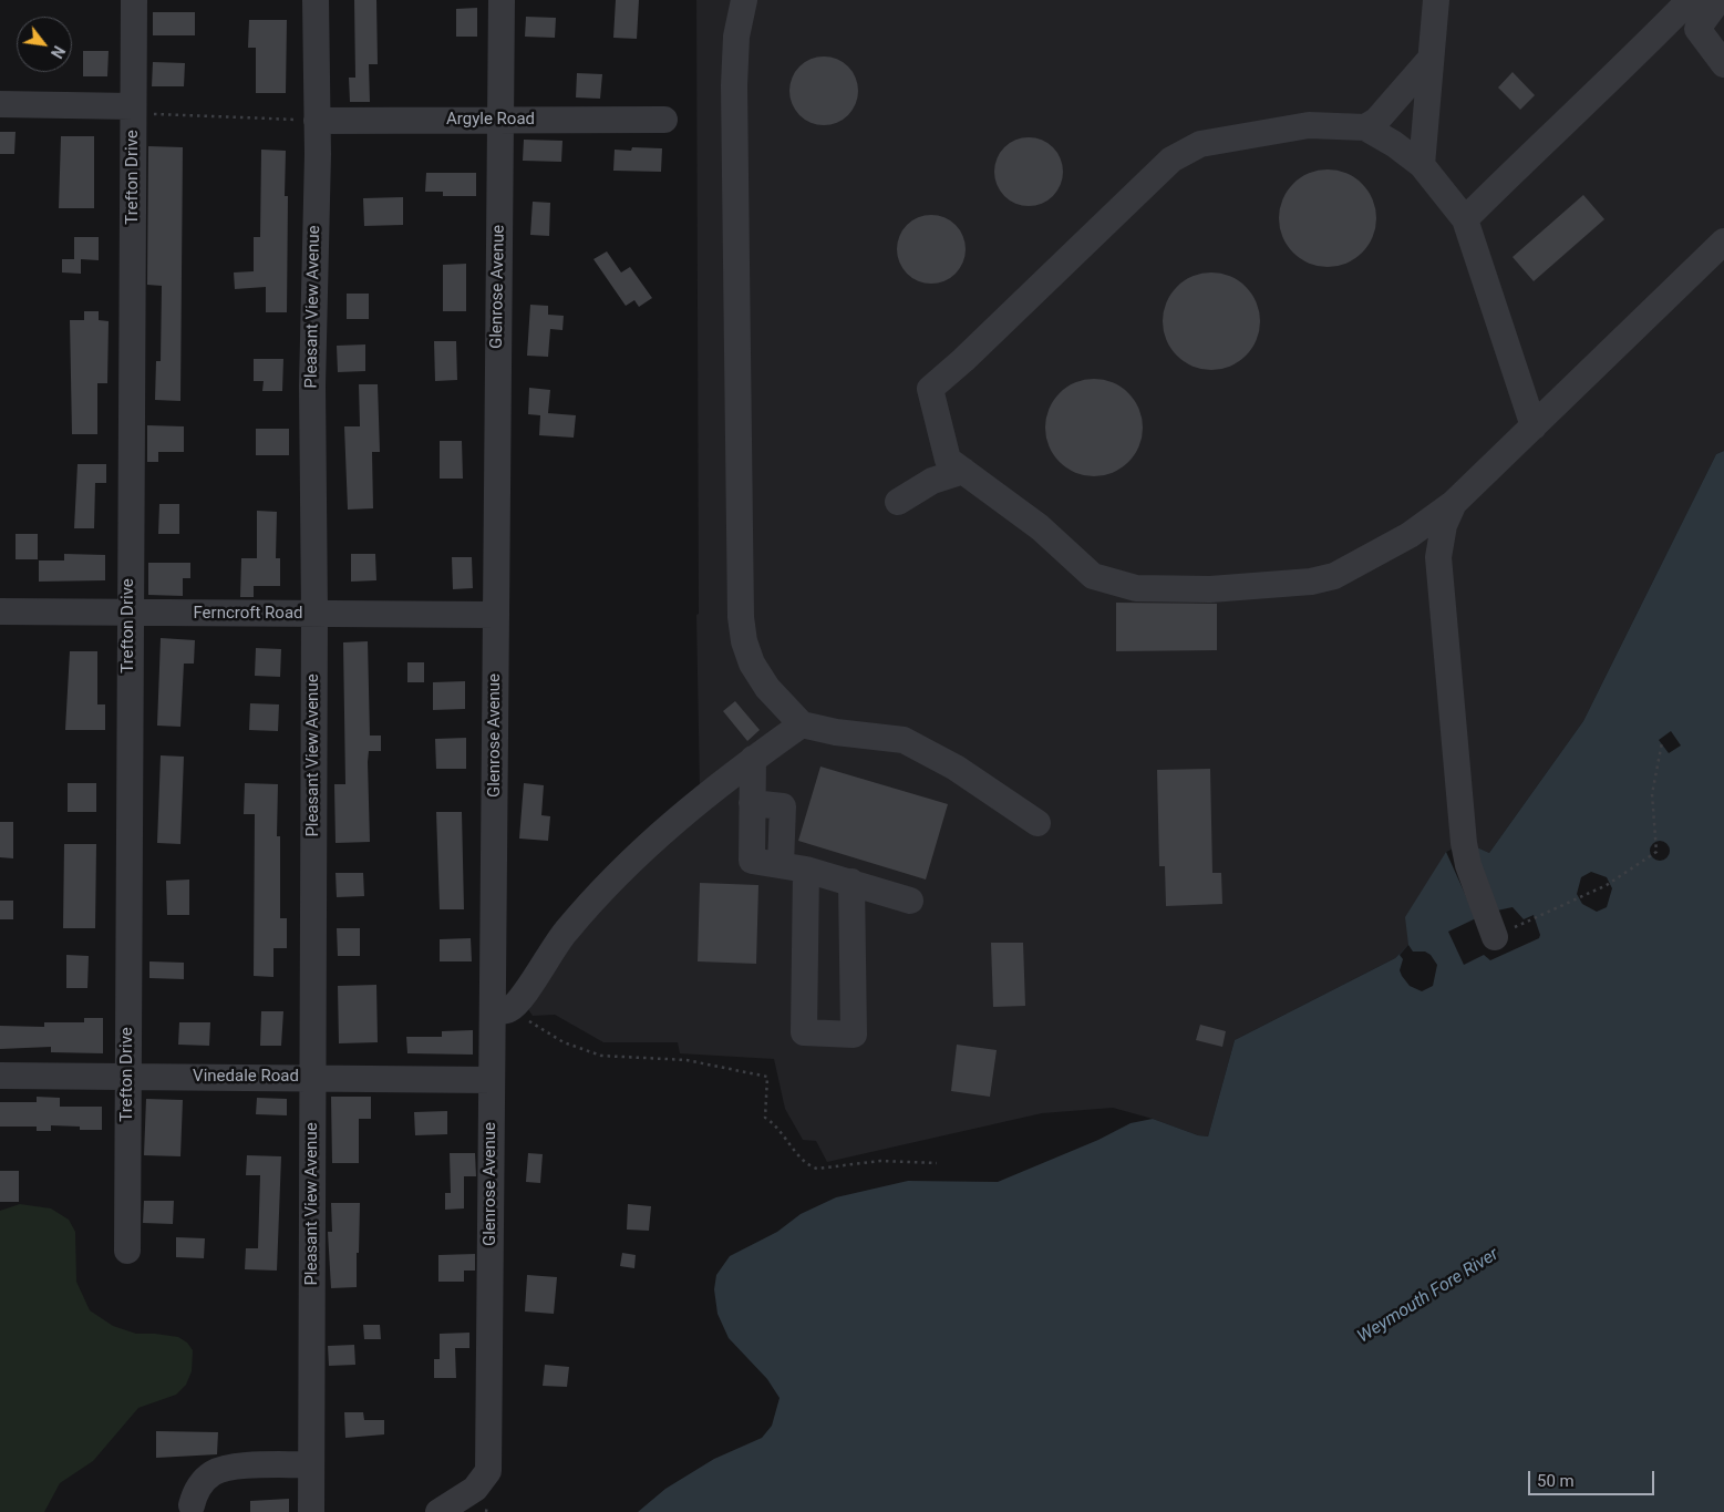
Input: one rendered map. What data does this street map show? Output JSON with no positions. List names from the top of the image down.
{
  "streets": {
    "street": [
      "Argyle Road",
      "Trefton Drive",
      "Glenrose Avenue",
      "Pleasant View Avenue",
      "Ferncroft Road",
      "Vinedale Road"
    ]
  },
  "crossings": [
    ["Argyle Road", "Glenrose Avenue"],
    ["Argyle Road", "Pleasant View Avenue"],
    ["Trefton Drive", "Ferncroft Road"],
    ["Trefton Drive", "Vinedale Road"],
    ["Glenrose Avenue", "Ferncroft Road"],
    ["Glenrose Avenue", "Vinedale Road"],
    ["Pleasant View Avenue", "Ferncroft Road"],
    ["Pleasant View Avenue", "Vinedale Road"]
  ],
  "water": ["Weymouth Fore River"],
  "scale_bar": "50 m",
  "north": "bottom right"
}
